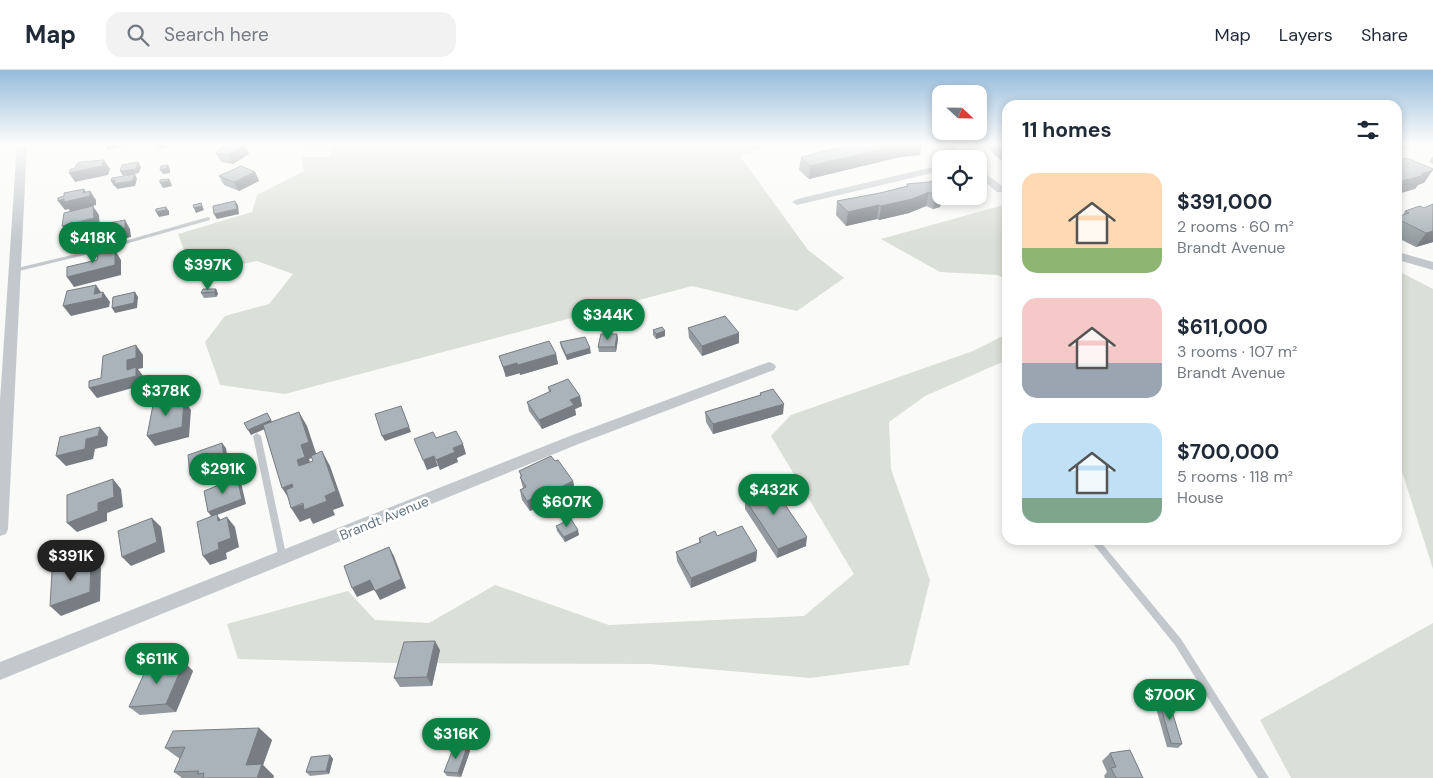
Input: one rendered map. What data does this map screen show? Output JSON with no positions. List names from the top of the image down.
{
  "streets": {
    "street": ["Brandt Avenue"]
  },
  "north": "right",
  "page": {
    "header": "Map",
    "search": "Search here",
    "nav": ["Map", "Layers", "Share"],
    "heading": "11 homes",
    "list": [
      {
        "name": "$391,000",
        "note": "2 rooms · 60 m² · Brandt Avenue"
      },
      {
        "name": "$611,000",
        "note": "3 rooms · 107 m² · Brandt Avenue"
      },
      {
        "name": "$700,000",
        "note": "5 rooms · 118 m² · House"
      }
    ],
    "price": [
      "$418K",
      "$397K",
      "$344K",
      "$378K",
      "$291K",
      "$432K",
      "$607K",
      "$391K",
      "$611K",
      "$700K",
      "$316K"
    ]
  }
}
